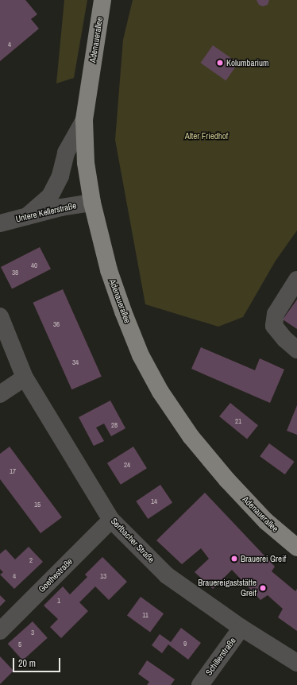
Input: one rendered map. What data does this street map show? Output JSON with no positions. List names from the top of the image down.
{
  "streets": {
    "main road": ["Adenauerallee"],
    "street": [
      "Untere Kellerstraße",
      "Serlbacher Straße",
      "Goethestraße",
      "Schillerstraße"
    ]
  },
  "crossings": [
    ["Adenauerallee", "Untere Kellerstraße"],
    ["Serlbacher Straße", "Goethestraße"],
    ["Serlbacher Straße", "Schillerstraße"]
  ],
  "parks": ["Alter Friedhof"],
  "places": ["Kolumbarium", "Brauerei Greif", "Brauereigaststätte Greif"],
  "house_numbers": [
    "4",
    "40",
    "38",
    "36",
    "34",
    "21",
    "28",
    "24",
    "17",
    "14",
    "15",
    "2",
    "4",
    "13",
    "1",
    "11",
    "3",
    "9",
    "5"
  ],
  "scale_bar": "20 m"
}
